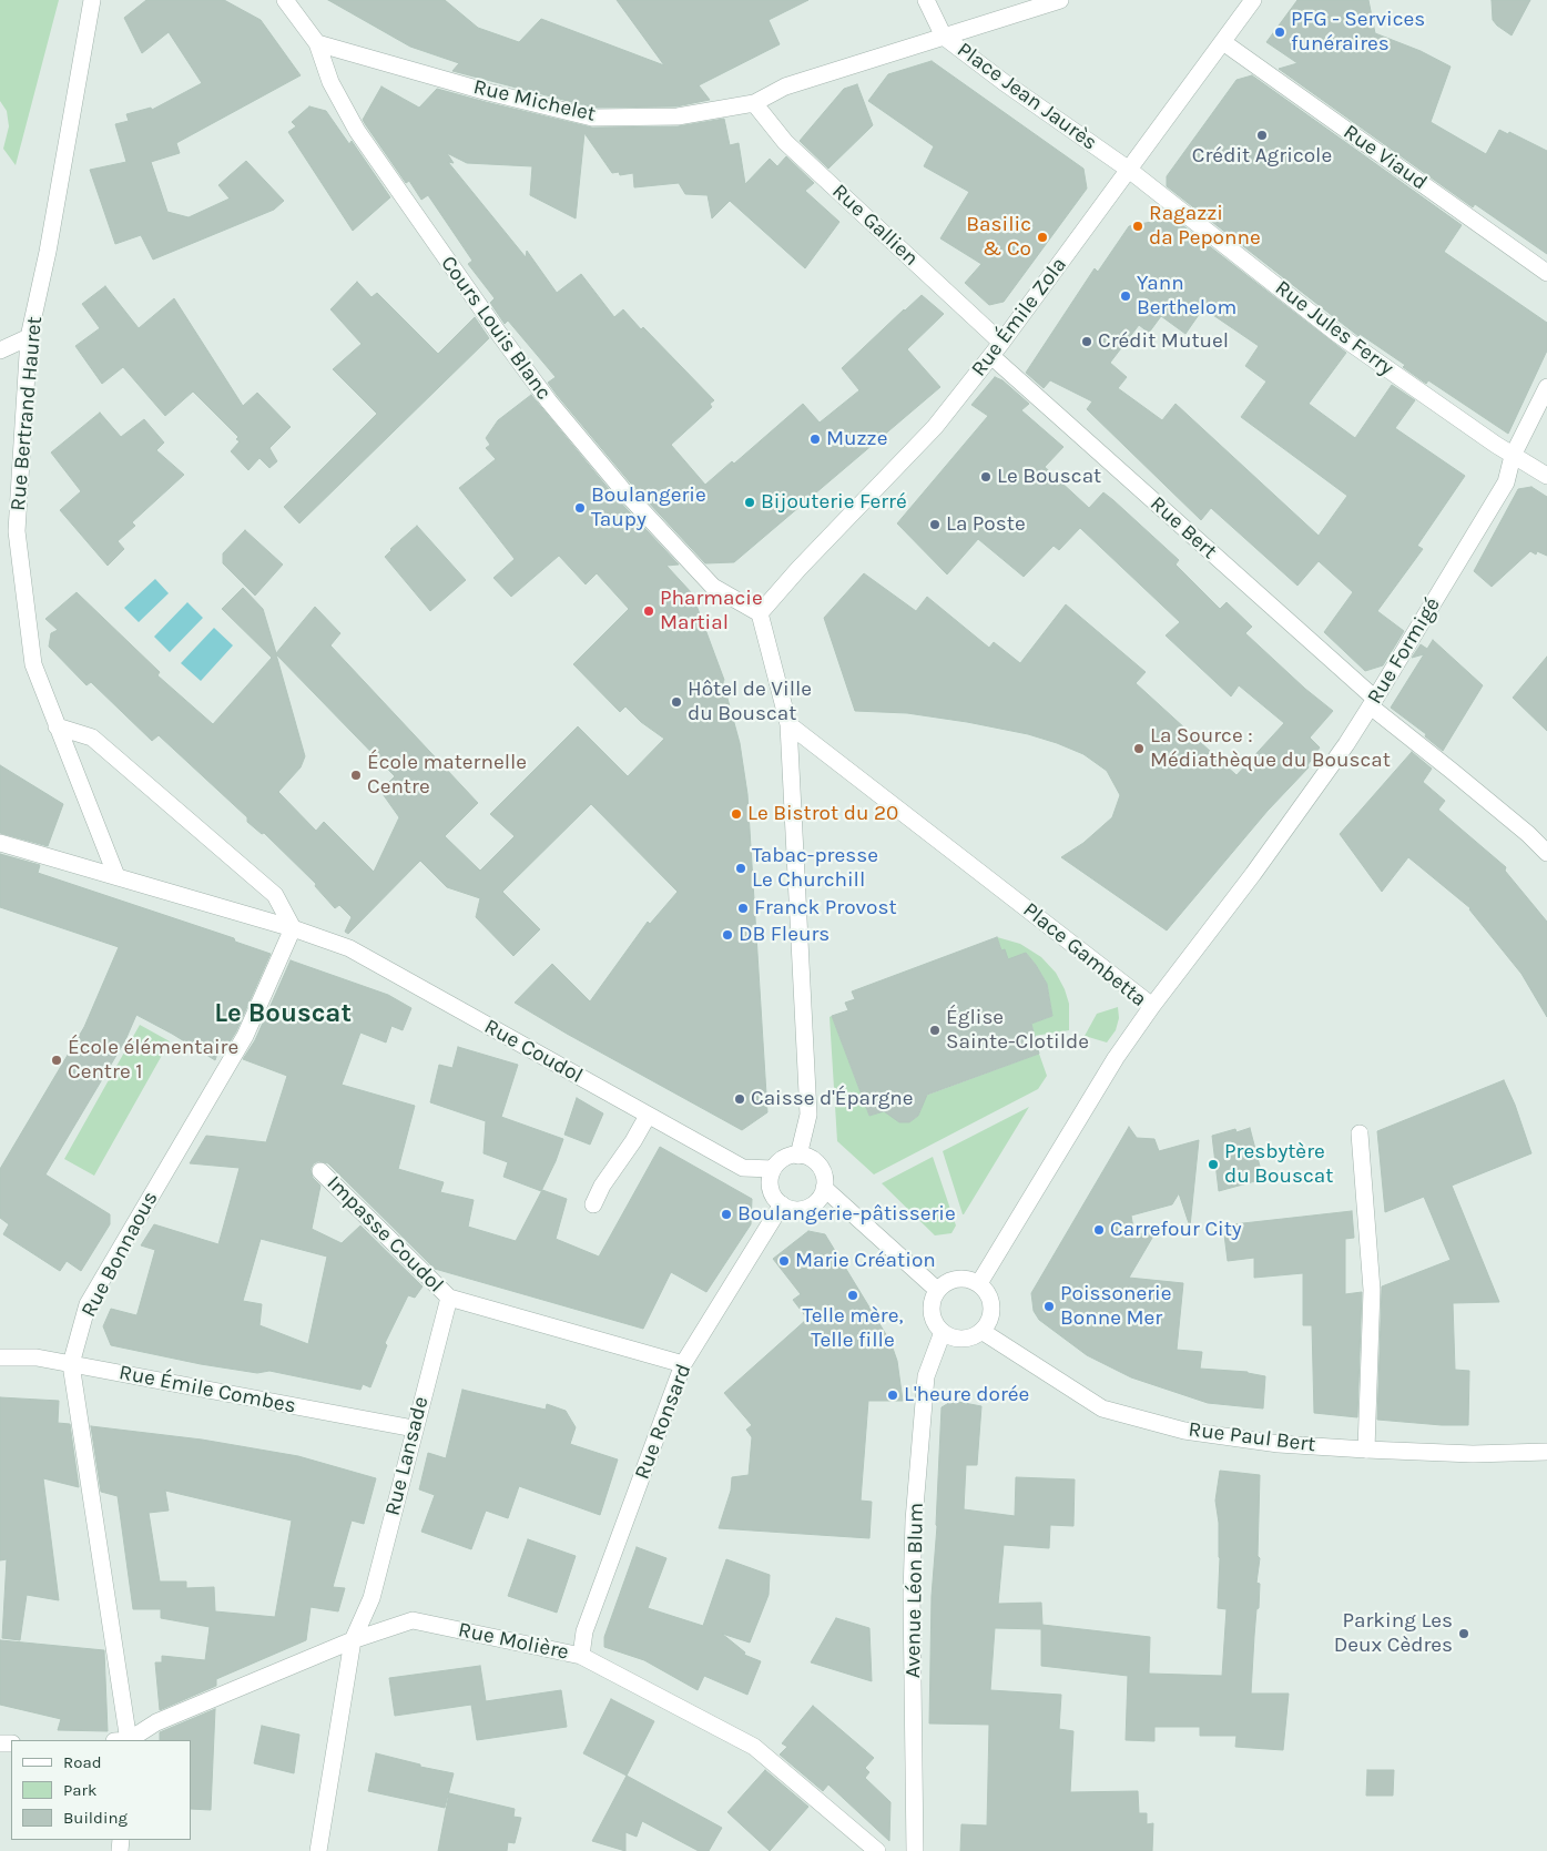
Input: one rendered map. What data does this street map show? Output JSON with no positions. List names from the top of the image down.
{
  "streets": {
    "street": [
      "Place Jean Jaurès",
      "Rue Michelet",
      "Rue Viaud",
      "Rue Gallien",
      "Rue Émile Zola",
      "Cours Louis Blanc",
      "Rue Jules Ferry",
      "Rue Bertrand Hauret",
      "Rue Bert",
      "Rue Formigé",
      "Place Gambetta",
      "Rue Coudol",
      "Impasse Coudol",
      "Rue Bonnaous",
      "Rue Émile Combes",
      "Rue Ronsard",
      "Rue Paul Bert",
      "Rue Lansade",
      "Avenue Léon Blum",
      "Rue Molière"
    ]
  },
  "crossings": [
    ["Place Jean Jaurès", "Rue Michelet"],
    ["Place Jean Jaurès", "Rue Émile Zola"],
    ["Place Jean Jaurès", "Rue Jules Ferry"],
    ["Rue Michelet", "Rue Gallien"],
    ["Rue Michelet", "Cours Louis Blanc"],
    ["Rue Viaud", "Rue Émile Zola"],
    ["Rue Gallien", "Rue Émile Zola"],
    ["Rue Gallien", "Rue Bert"],
    ["Rue Émile Zola", "Cours Louis Blanc"],
    ["Rue Émile Zola", "Rue Jules Ferry"],
    ["Rue Émile Zola", "Rue Bert"],
    ["Rue Jules Ferry", "Rue Formigé"],
    ["Rue Bertrand Hauret", "Rue Coudol"],
    ["Rue Bert", "Rue Formigé"],
    ["Rue Formigé", "Place Gambetta"],
    ["Place Gambetta", "Rue Paul Bert"],
    ["Place Gambetta", "Avenue Léon Blum"],
    ["Rue Coudol", "Rue Bonnaous"],
    ["Rue Coudol", "Rue Ronsard"],
    ["Impasse Coudol", "Rue Lansade"],
    ["Rue Bonnaous", "Rue Émile Combes"],
    ["Rue Émile Combes", "Rue Lansade"],
    ["Rue Ronsard", "Rue Molière"],
    ["Rue Paul Bert", "Avenue Léon Blum"],
    ["Rue Lansade", "Rue Molière"]
  ],
  "districts": ["Le Bouscat"],
  "places": [
    "PFG - Services funéraires",
    "Crédit Agricole",
    "Ragazzi da Peponne",
    "Basilic & Co",
    "Yann Berthelom",
    "Crédit Mutuel",
    "Muzze",
    "Le Bouscat",
    "Bijouterie Ferré",
    "Boulangerie Taupy",
    "La Poste",
    "Pharmacie Martial",
    "Hôtel de Ville du Bouscat",
    "La Source : Médiathèque du Bouscat",
    "École maternelle Centre",
    "Le Bistrot du 20",
    "Tabac-presse Le Churchill",
    "Franck Provost",
    "DB Fleurs",
    "Église Sainte-Clotilde",
    "École élémentaire Centre 1",
    "Caisse d'Épargne",
    "Presbytère du Bouscat",
    "Boulangerie-pâtisserie",
    "Carrefour City",
    "Marie Création",
    "Telle mère, Telle fille",
    "Poissonerie Bonne Mer",
    "L'heure dorée",
    "Parking Les Deux Cèdres"
  ],
  "legend": ["Road", "Park", "Building"]
}
